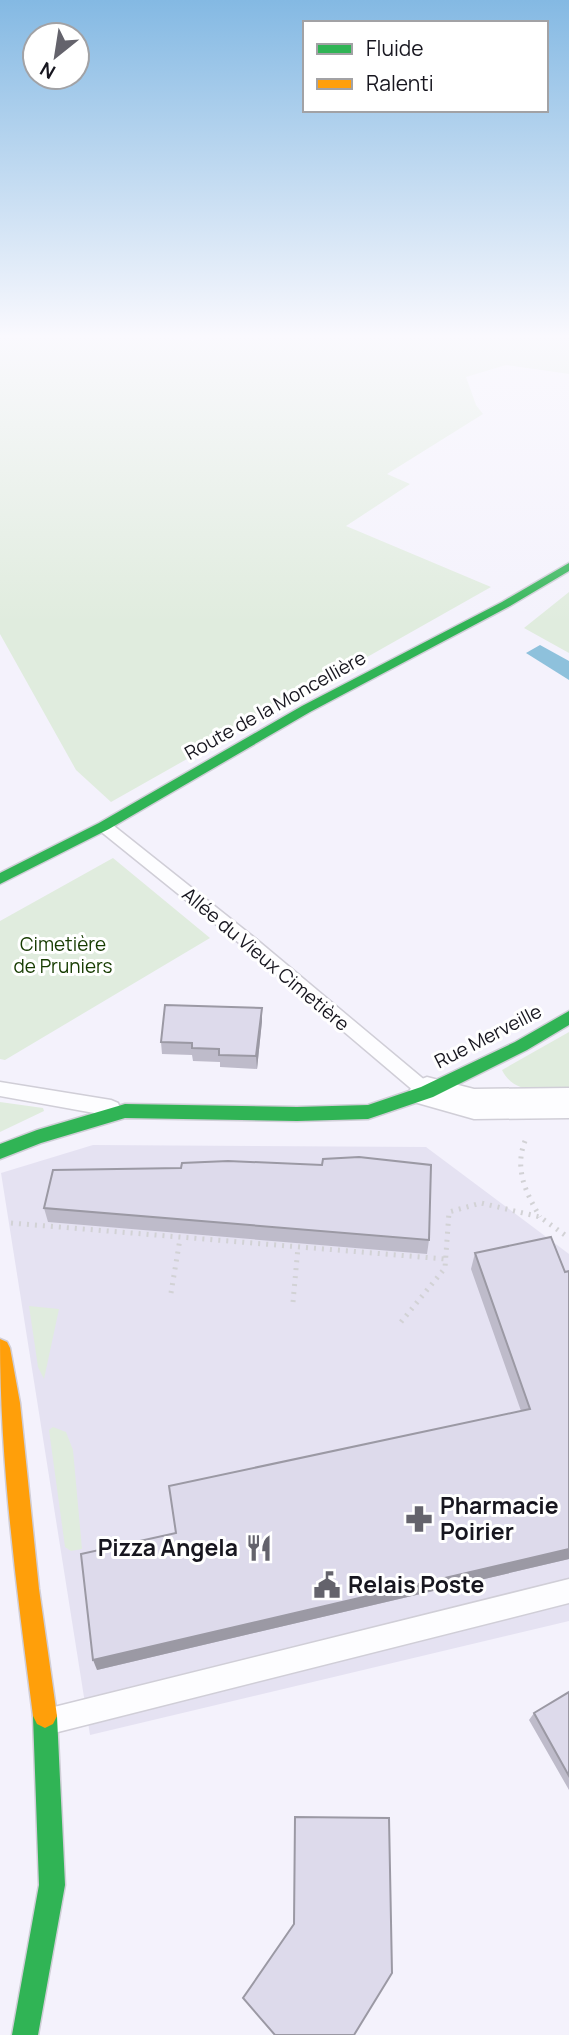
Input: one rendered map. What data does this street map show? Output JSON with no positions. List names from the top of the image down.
{
  "streets": {
    "street": ["Route de la Moncellière", "Rue Merveille"],
    "lane": ["Allée du Vieux Cimetière"]
  },
  "crossings": [
    ["Route de la Moncellière", "Allée du Vieux Cimetière"],
    ["Allée du Vieux Cimetière", "Rue Merveille"]
  ],
  "parks": ["Cimetière de Pruniers"],
  "places": {
    "pharmacy": ["Pharmacie Poirier"],
    "restaurant": ["Pizza Angela"],
    "public building": ["Relais Poste"]
  },
  "legend": ["Fluide", "Ralenti"],
  "north": "bottom left"
}
